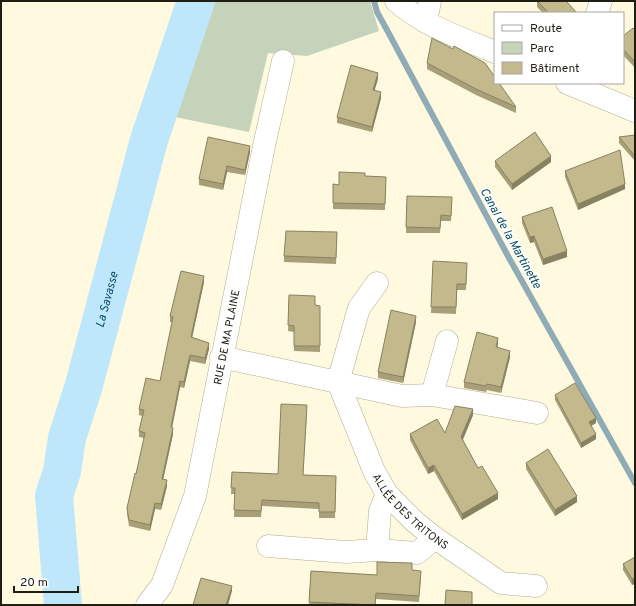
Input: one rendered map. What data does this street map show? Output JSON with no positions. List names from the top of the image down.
{
  "streets": {
    "street": ["RUE DE MA PLAINE", "ALLÉE DES TRITONS"]
  },
  "water": ["Canal de la Martinette", "La Savasse"],
  "legend": ["Route", "Parc", "Bâtiment"],
  "scale_bar": "20 m"
}
